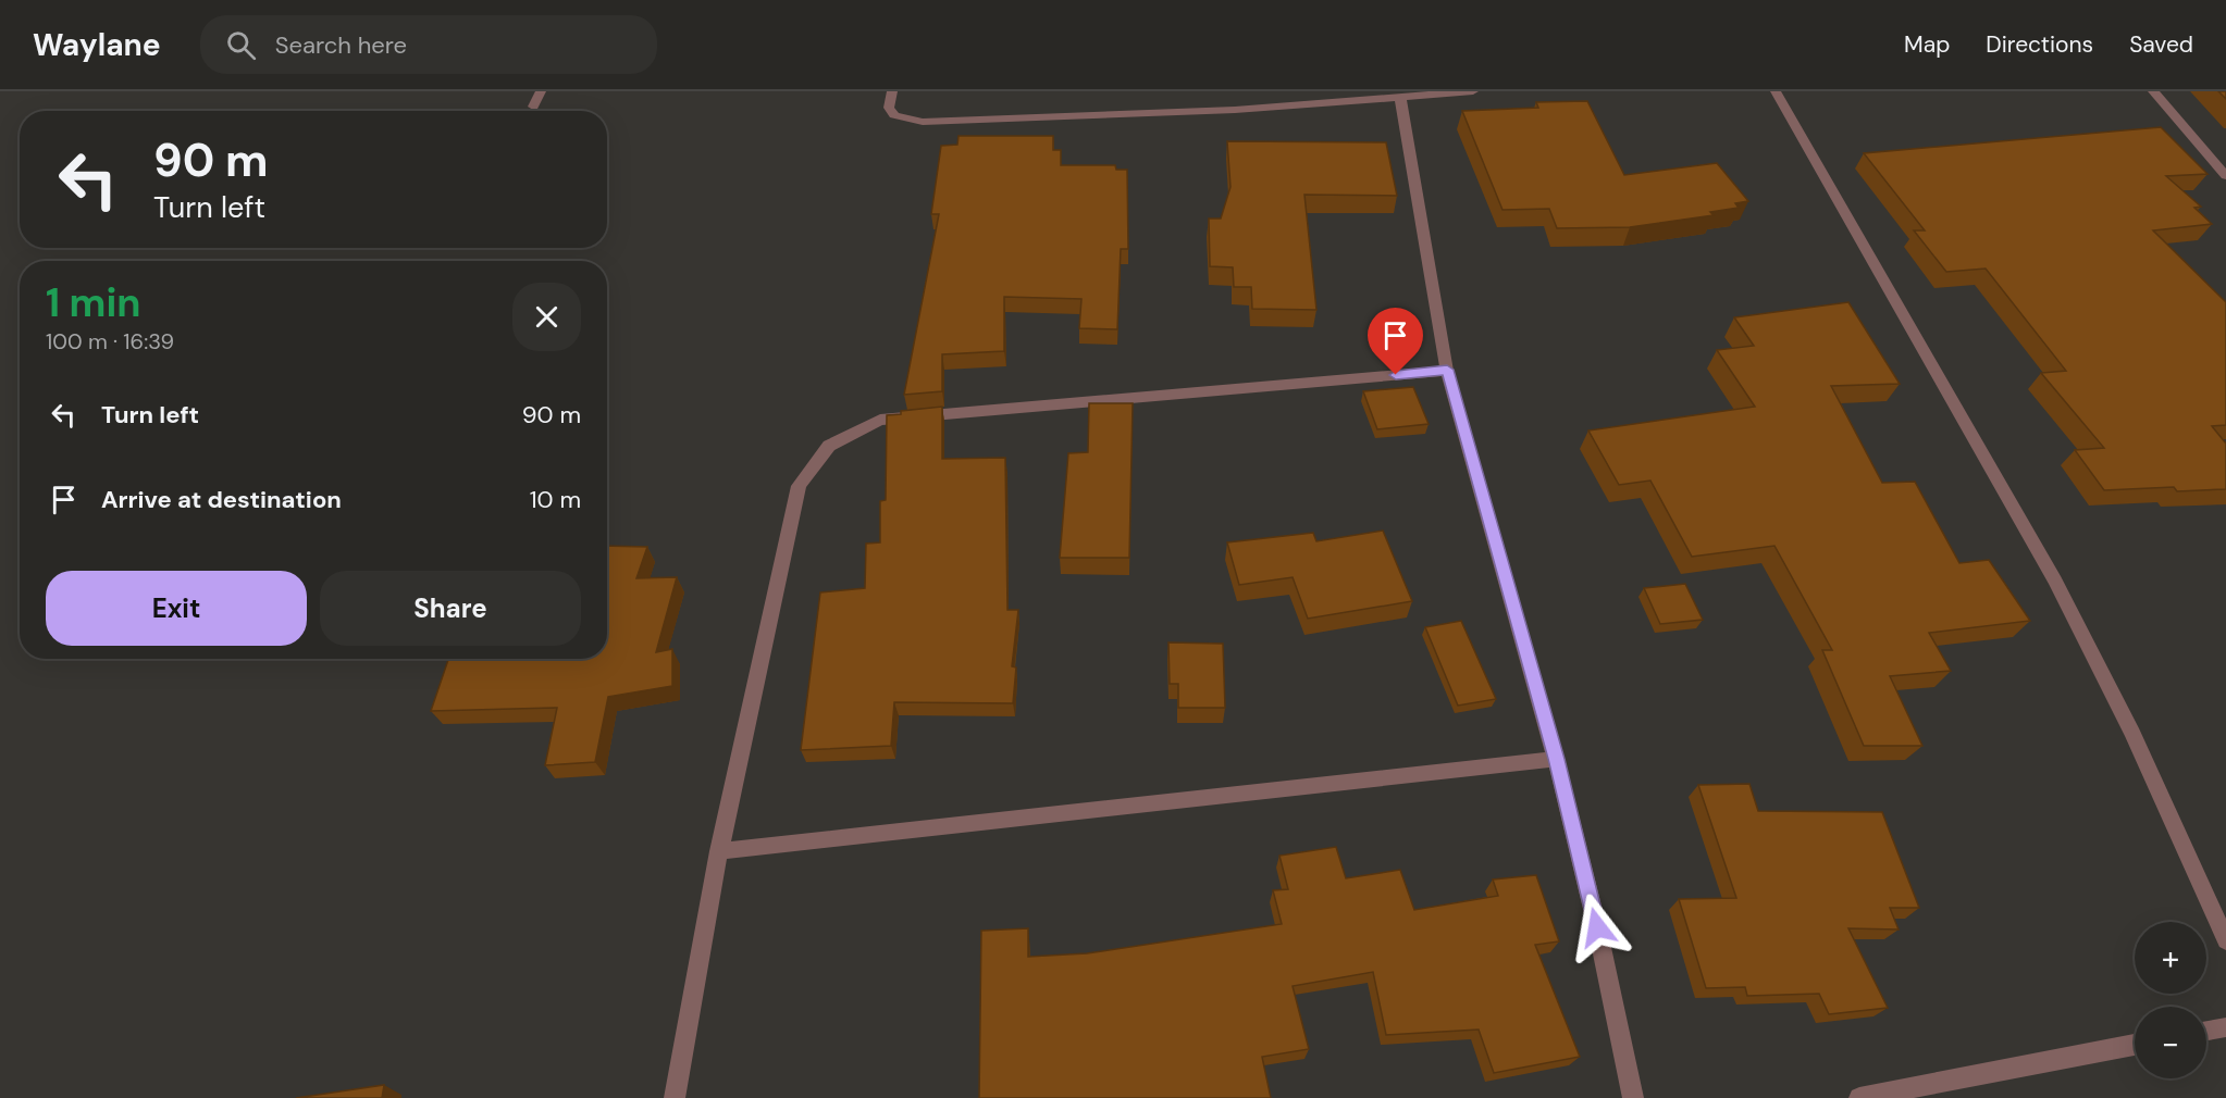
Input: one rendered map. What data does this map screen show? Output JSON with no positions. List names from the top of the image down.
{
  "page": {
    "header": "Waylane",
    "search": "Search here",
    "nav": ["Map", "Directions", "Saved"],
    "turn": ["90 m", "Turn left"],
    "heading": ["1 min", "100 m · 16:39"],
    "list": [
      {
        "name": "Turn left",
        "value": "90 m"
      },
      {
        "name": "Arrive at destination",
        "value": "10 m"
      }
    ],
    "buttons": ["Exit", "Share"],
    "map_buttons": ["+", "−"]
  }
}
